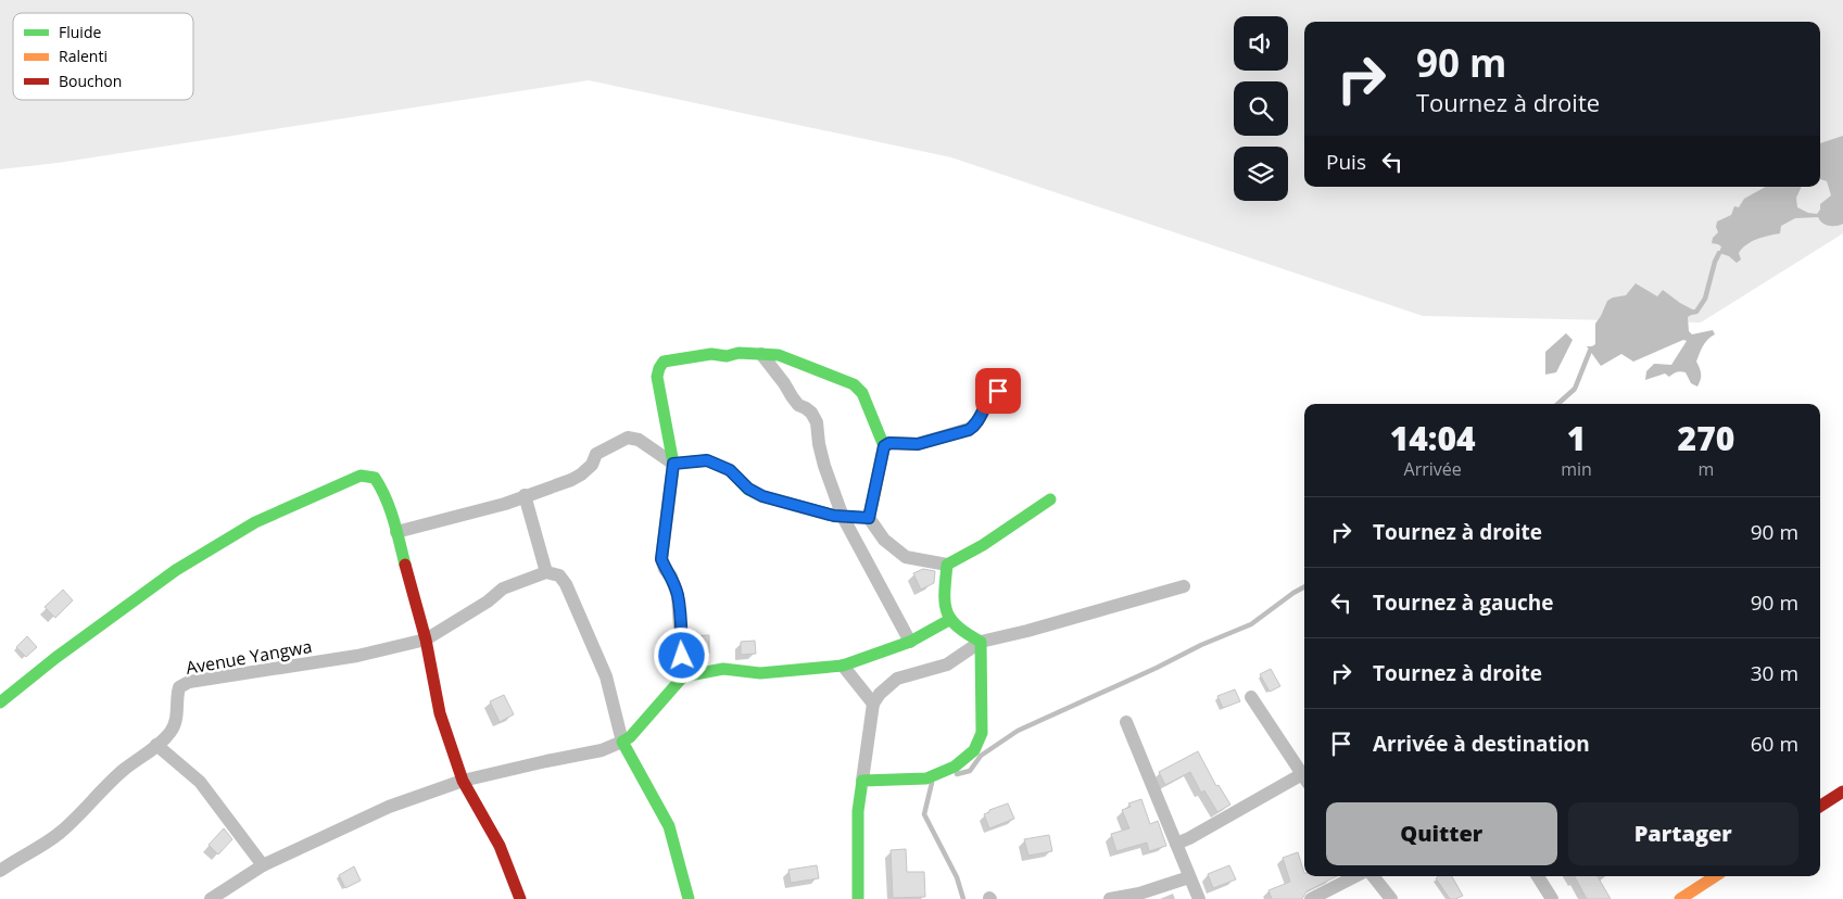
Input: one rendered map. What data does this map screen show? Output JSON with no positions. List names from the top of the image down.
{
  "streets": {
    "street": ["Avenue Yangwa"]
  },
  "legend": ["Fluide", "Ralenti", "Bouchon"],
  "page": {
    "turn": ["90 m", "Tournez à droite"],
    "then": "Puis",
    "eta": [
      "14:04",
      "Arrivée",
      "1",
      "min",
      "270",
      "m"
    ],
    "list": [
      {
        "name": "Tournez à droite",
        "value": "90 m"
      },
      {
        "name": "Tournez à gauche",
        "value": "90 m"
      },
      {
        "name": "Tournez à droite",
        "value": "30 m"
      },
      {
        "name": "Arrivée à destination",
        "value": "60 m"
      }
    ],
    "buttons": ["Quitter", "Partager"]
  }
}
